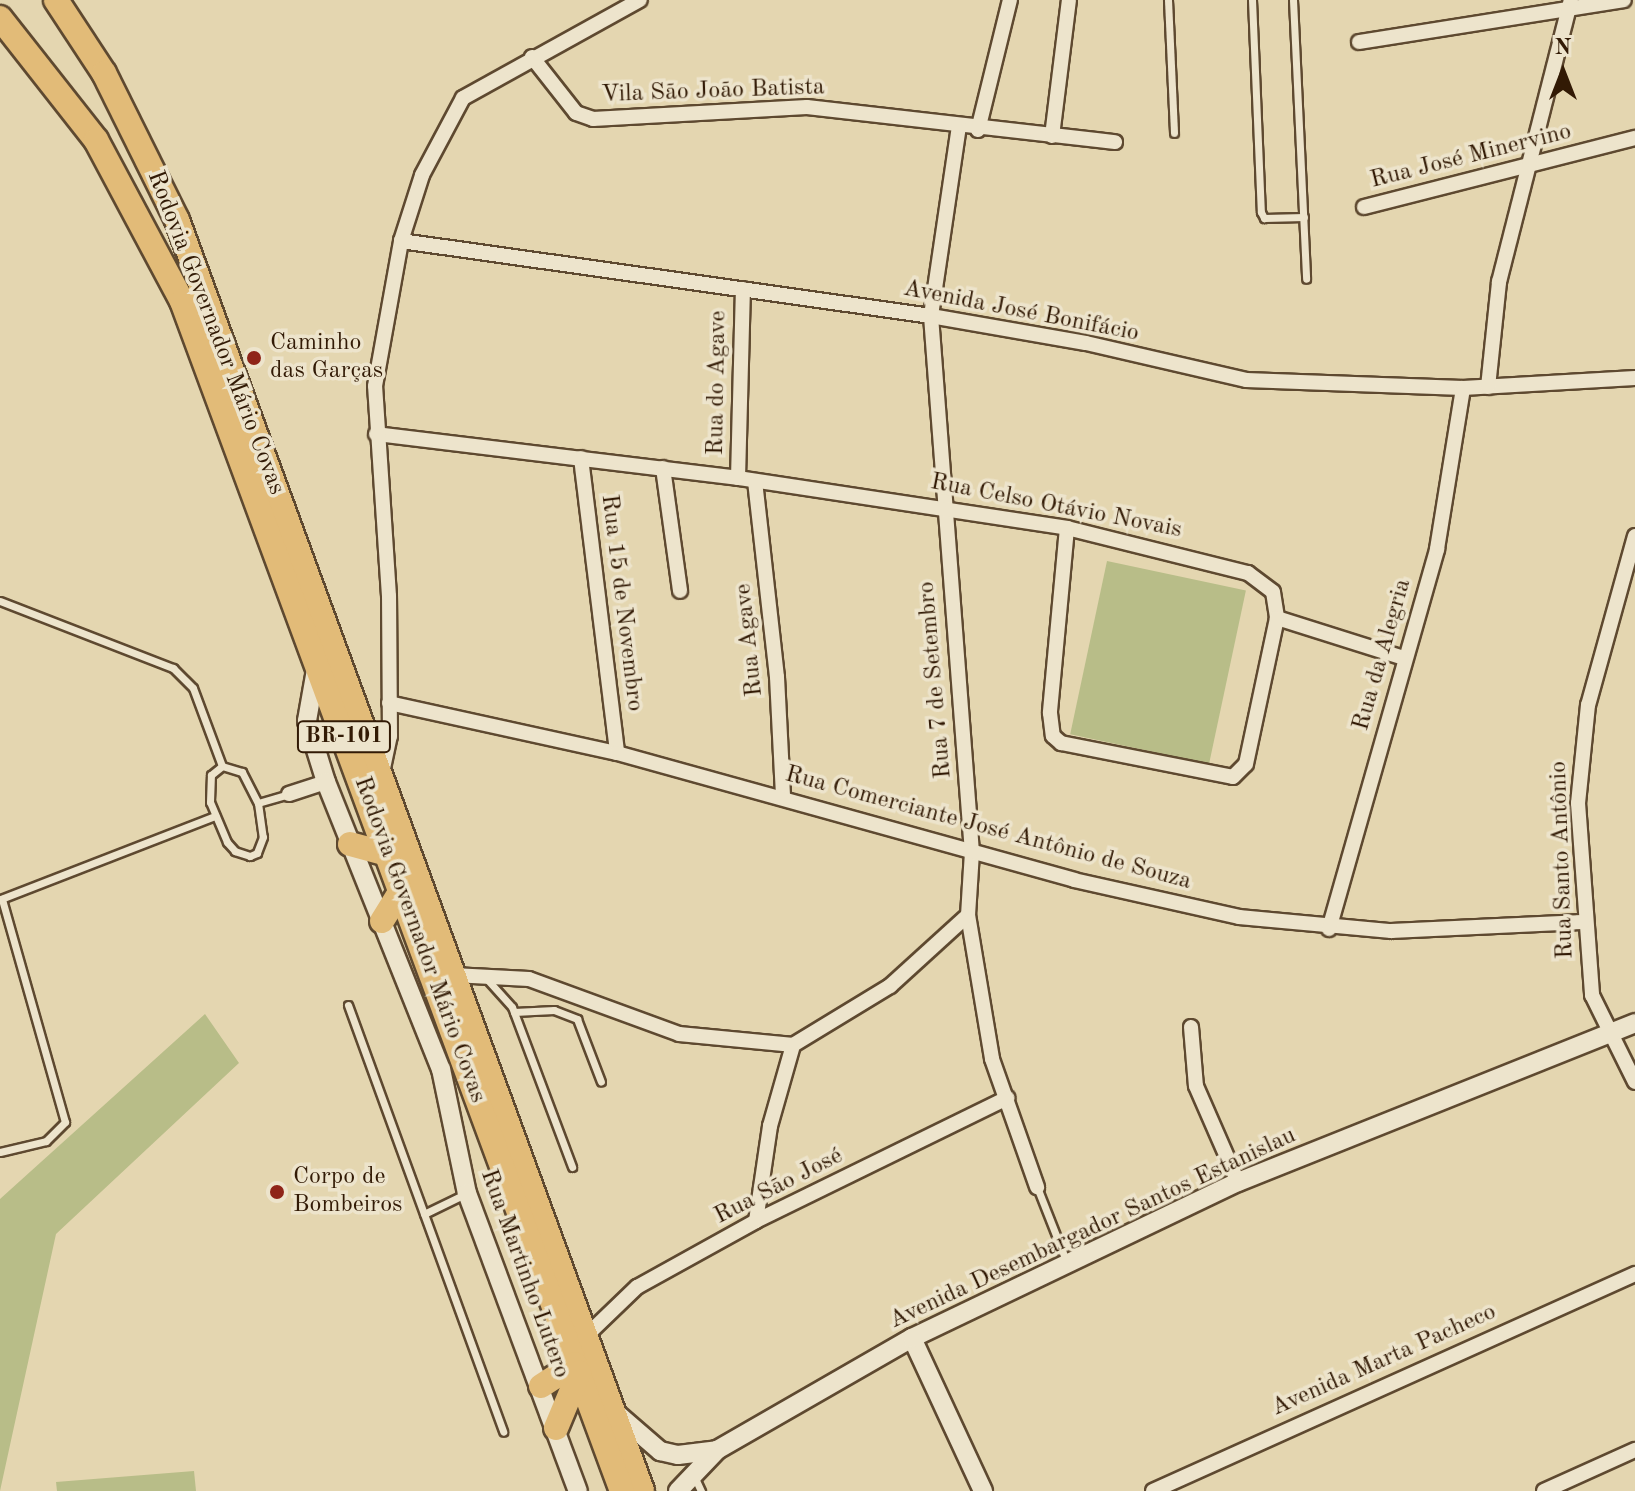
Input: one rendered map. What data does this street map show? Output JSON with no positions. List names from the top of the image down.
{
  "streets": {
    "highway": ["Rodovia Governador Mário Covas", "BR-101"],
    "street": [
      "Vila São João Batista",
      "Rua José Minervino",
      "Avenida José Bonifácio",
      "Rua do Agave",
      "Rua Celso Otávio Novais",
      "Rua 15 de Novembro",
      "Rua Agave",
      "Rua da Alegria",
      "Rua 7 de Setembro",
      "Rua Comerciante José Antônio de Souza",
      "Rua Santo Antônio",
      "Rua São José",
      "Avenida Desembargador Santos Estanislau",
      "Rua Martinho Lutero",
      "Avenida Marta Pacheco"
    ]
  },
  "crossings": [
    ["Vila São João Batista", "Rua 7 de Setembro"],
    ["Avenida José Bonifácio", "Rua do Agave"],
    ["Avenida José Bonifácio", "Rua da Alegria"],
    ["Avenida José Bonifácio", "Rua 7 de Setembro"],
    ["Rodovia Governador Mário Covas", "Rua São José"],
    ["Rodovia Governador Mário Covas", "Avenida Desembargador Santos Estanislau"],
    ["Rodovia Governador Mário Covas", "Rua Martinho Lutero"],
    ["Rua do Agave", "Rua Celso Otávio Novais"],
    ["Rua Celso Otávio Novais", "Rua 15 de Novembro"],
    ["Rua Celso Otávio Novais", "Rua Agave"],
    ["Rua Celso Otávio Novais", "Rua 7 de Setembro"],
    ["Rua 15 de Novembro", "Rua Comerciante José Antônio de Souza"],
    ["Rua Agave", "Rua Comerciante José Antônio de Souza"],
    ["Rua da Alegria", "Rua Comerciante José Antônio de Souza"],
    ["Rua 7 de Setembro", "Rua Comerciante José Antônio de Souza"],
    ["Rua 7 de Setembro", "Rua São José"],
    ["Rua 7 de Setembro", "Avenida Desembargador Santos Estanislau"],
    ["Rua Comerciante José Antônio de Souza", "Rua Santo Antônio"],
    ["Rua Santo Antônio", "Avenida Desembargador Santos Estanislau"]
  ],
  "places": ["Caminho das Garças", "Corpo de Bombeiros"],
  "north": "top"
}
